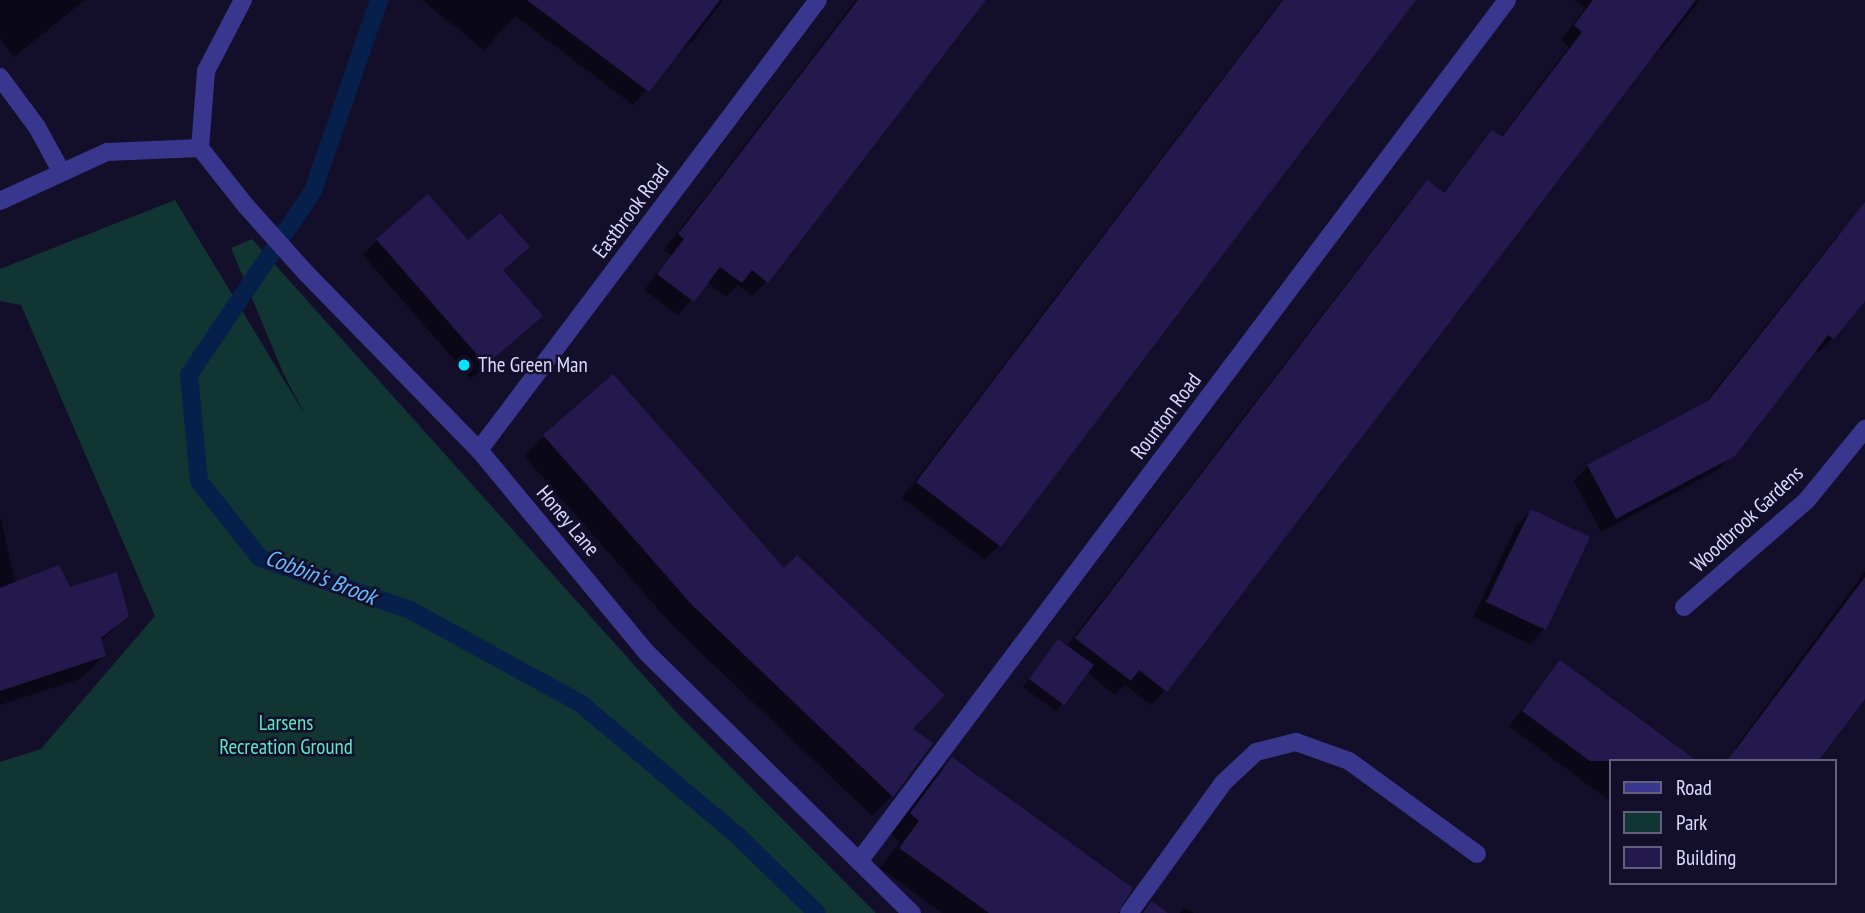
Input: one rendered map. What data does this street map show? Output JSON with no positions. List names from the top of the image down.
{
  "streets": {
    "street": [
      "Eastbrook Road",
      "Rounton Road",
      "Woodbrook Gardens",
      "Honey Lane"
    ]
  },
  "crossings": [
    ["Eastbrook Road", "Honey Lane"],
    ["Rounton Road", "Honey Lane"]
  ],
  "water": ["Cobbin's Brook"],
  "parks": ["Larsens Recreation Ground"],
  "places": ["The Green Man"],
  "legend": ["Road", "Park", "Building"]
}
